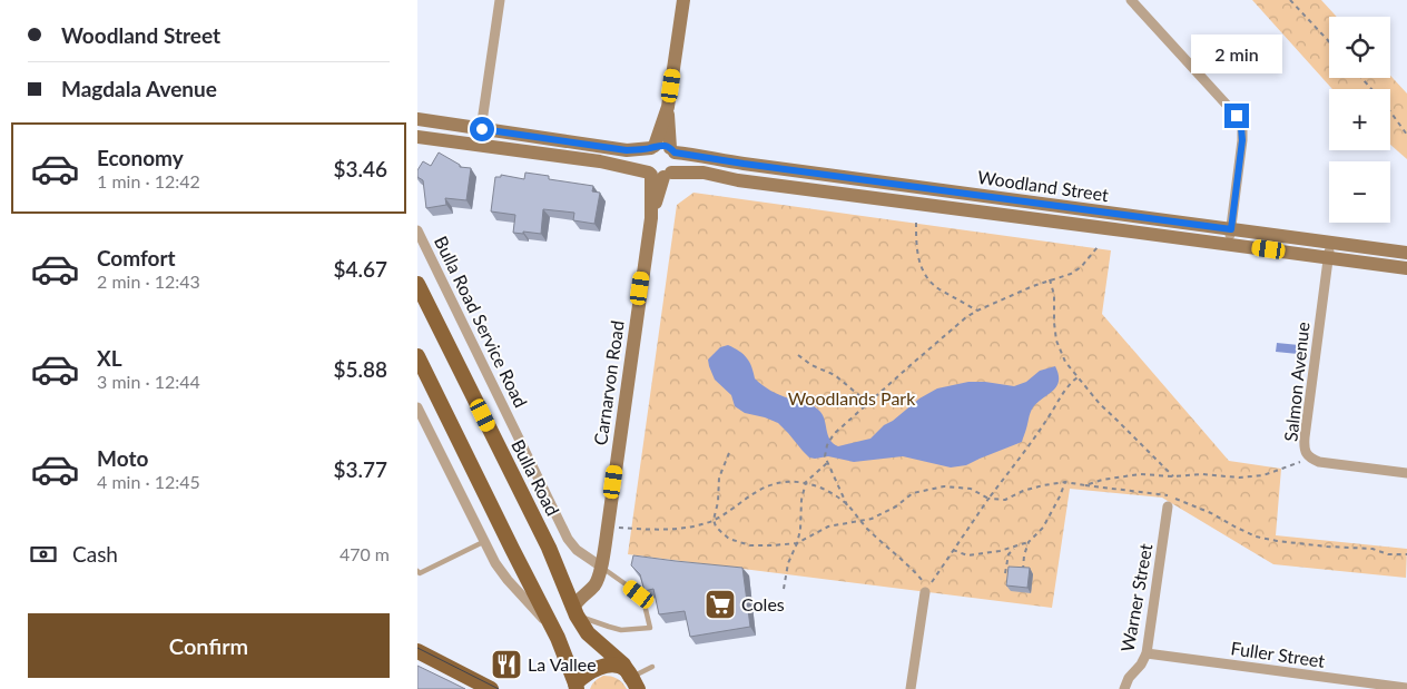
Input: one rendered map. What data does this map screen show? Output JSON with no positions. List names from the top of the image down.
{
  "streets": {
    "main road": ["Woodland Street", "Carnarvon Road", "Bulla Road"],
    "street": [
      "Bulla Road Service Road",
      "Salmon Avenue",
      "Warner Street",
      "Fuller Street"
    ]
  },
  "crossings": [
    ["Woodland Street", "Salmon Avenue"],
    ["Woodland Street", "Carnarvon Road"],
    ["Bulla Road Service Road", "Carnarvon Road"],
    ["Carnarvon Road", "Bulla Road"],
    ["Warner Street", "Fuller Street"]
  ],
  "parks": ["Woodlands Park"],
  "places": {
    "supermarket": ["Coles"],
    "restaurant": ["La Vallee"]
  },
  "page": {
    "banner": ["Woodland Street", "Magdala Avenue"],
    "map_buttons": ["+", "−"],
    "bubble": "2 min",
    "list": [
      {
        "name": "Economy",
        "note": "1 min · 12:42",
        "value": "$3.46"
      },
      {
        "name": "Comfort",
        "note": "2 min · 12:43",
        "value": "$4.67"
      },
      {
        "name": "XL",
        "note": "3 min · 12:44",
        "value": "$5.88"
      },
      {
        "name": "Moto",
        "note": "4 min · 12:45",
        "value": "$3.77"
      }
    ],
    "pay": ["Cash", "470 m"],
    "buttons": "Confirm"
  }
}
